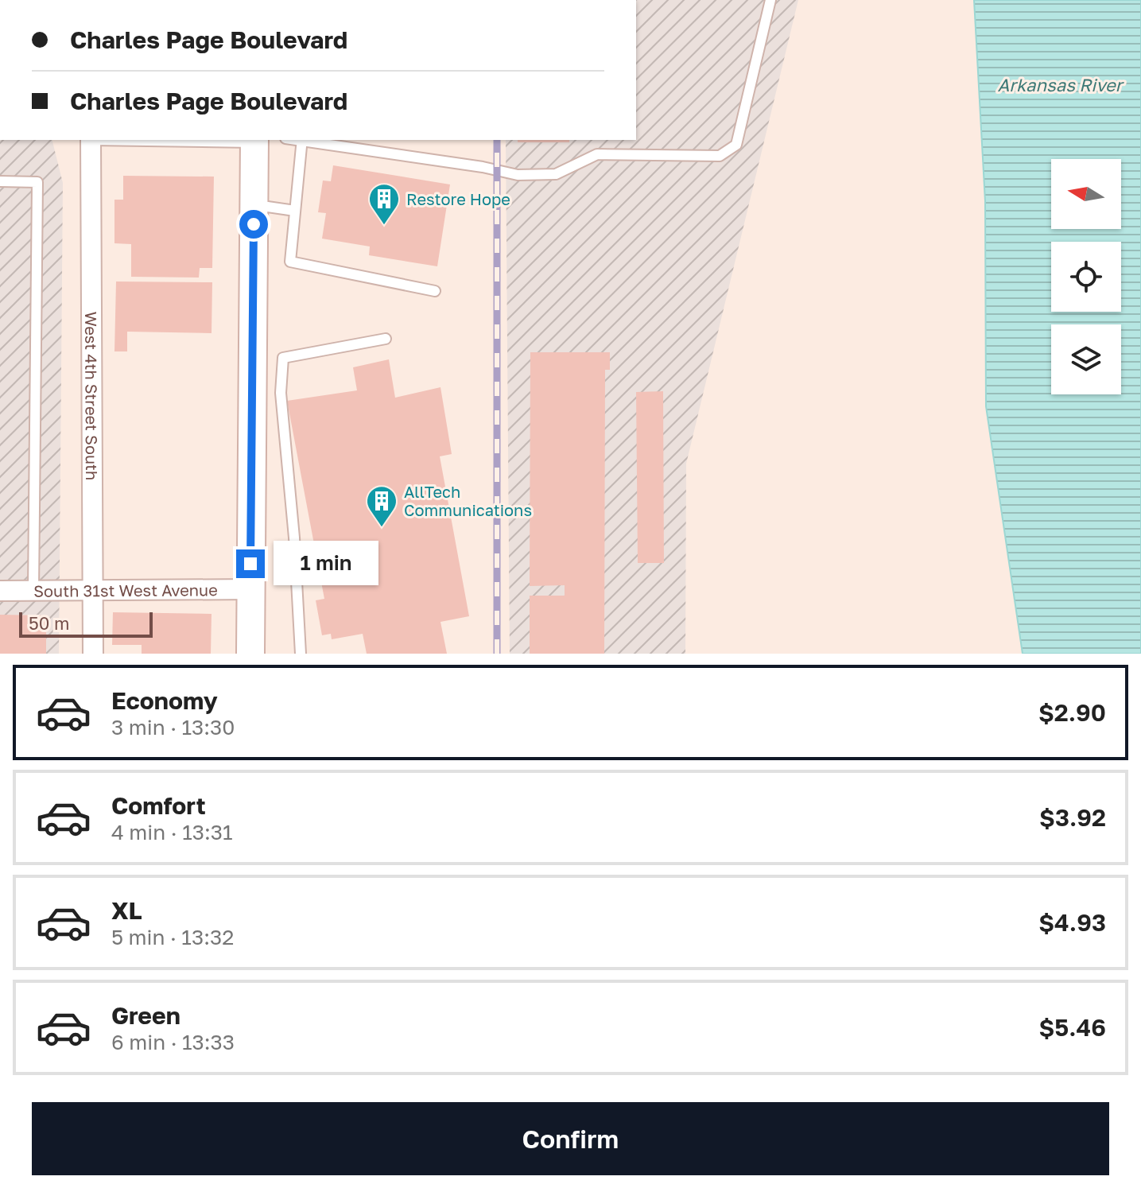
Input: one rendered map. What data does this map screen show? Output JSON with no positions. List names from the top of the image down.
{
  "streets": {
    "street": ["West 4th Street South", "South 31st West Avenue"]
  },
  "crossings": [
    ["West 4th Street South", "South 31st West Avenue"]
  ],
  "water": ["Arkansas River"],
  "places": {
    "building": ["Restore Hope", "AllTech Communications"]
  },
  "scale_bar": "50 m",
  "north": "left",
  "page": {
    "banner": ["Charles Page Boulevard", "Charles Page Boulevard"],
    "bubble": "1 min",
    "scale": "50 m",
    "list": [
      {
        "name": "Economy",
        "note": "3 min · 13:30",
        "value": "$2.90"
      },
      {
        "name": "Comfort",
        "note": "4 min · 13:31",
        "value": "$3.92"
      },
      {
        "name": "XL",
        "note": "5 min · 13:32",
        "value": "$4.93"
      },
      {
        "name": "Green",
        "note": "6 min · 13:33",
        "value": "$5.46"
      }
    ],
    "buttons": "Confirm"
  }
}
